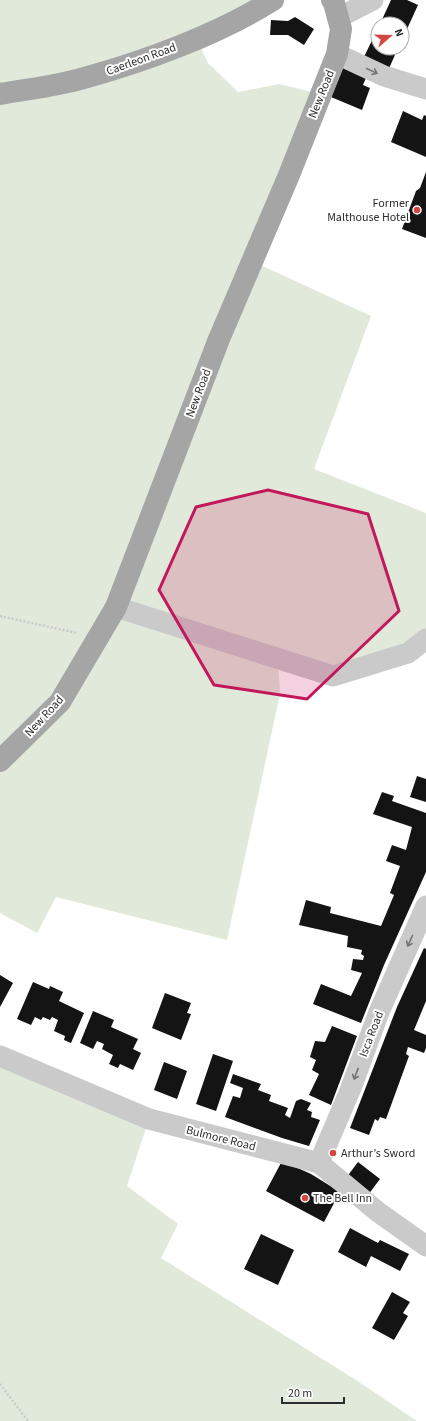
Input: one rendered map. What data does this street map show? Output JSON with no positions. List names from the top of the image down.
{
  "streets": {
    "main road": ["Caerleon Road", "New Road"],
    "street": ["Isca Road", "Bulmore Road"]
  },
  "crossings": [
    ["Isca Road", "Bulmore Road"]
  ],
  "one_way": ["Isca Road"],
  "places": ["Former Malthouse Hotel", "Arthur’s Sword", "The Bell Inn"],
  "scale_bar": "20 m",
  "north": "right"
}
